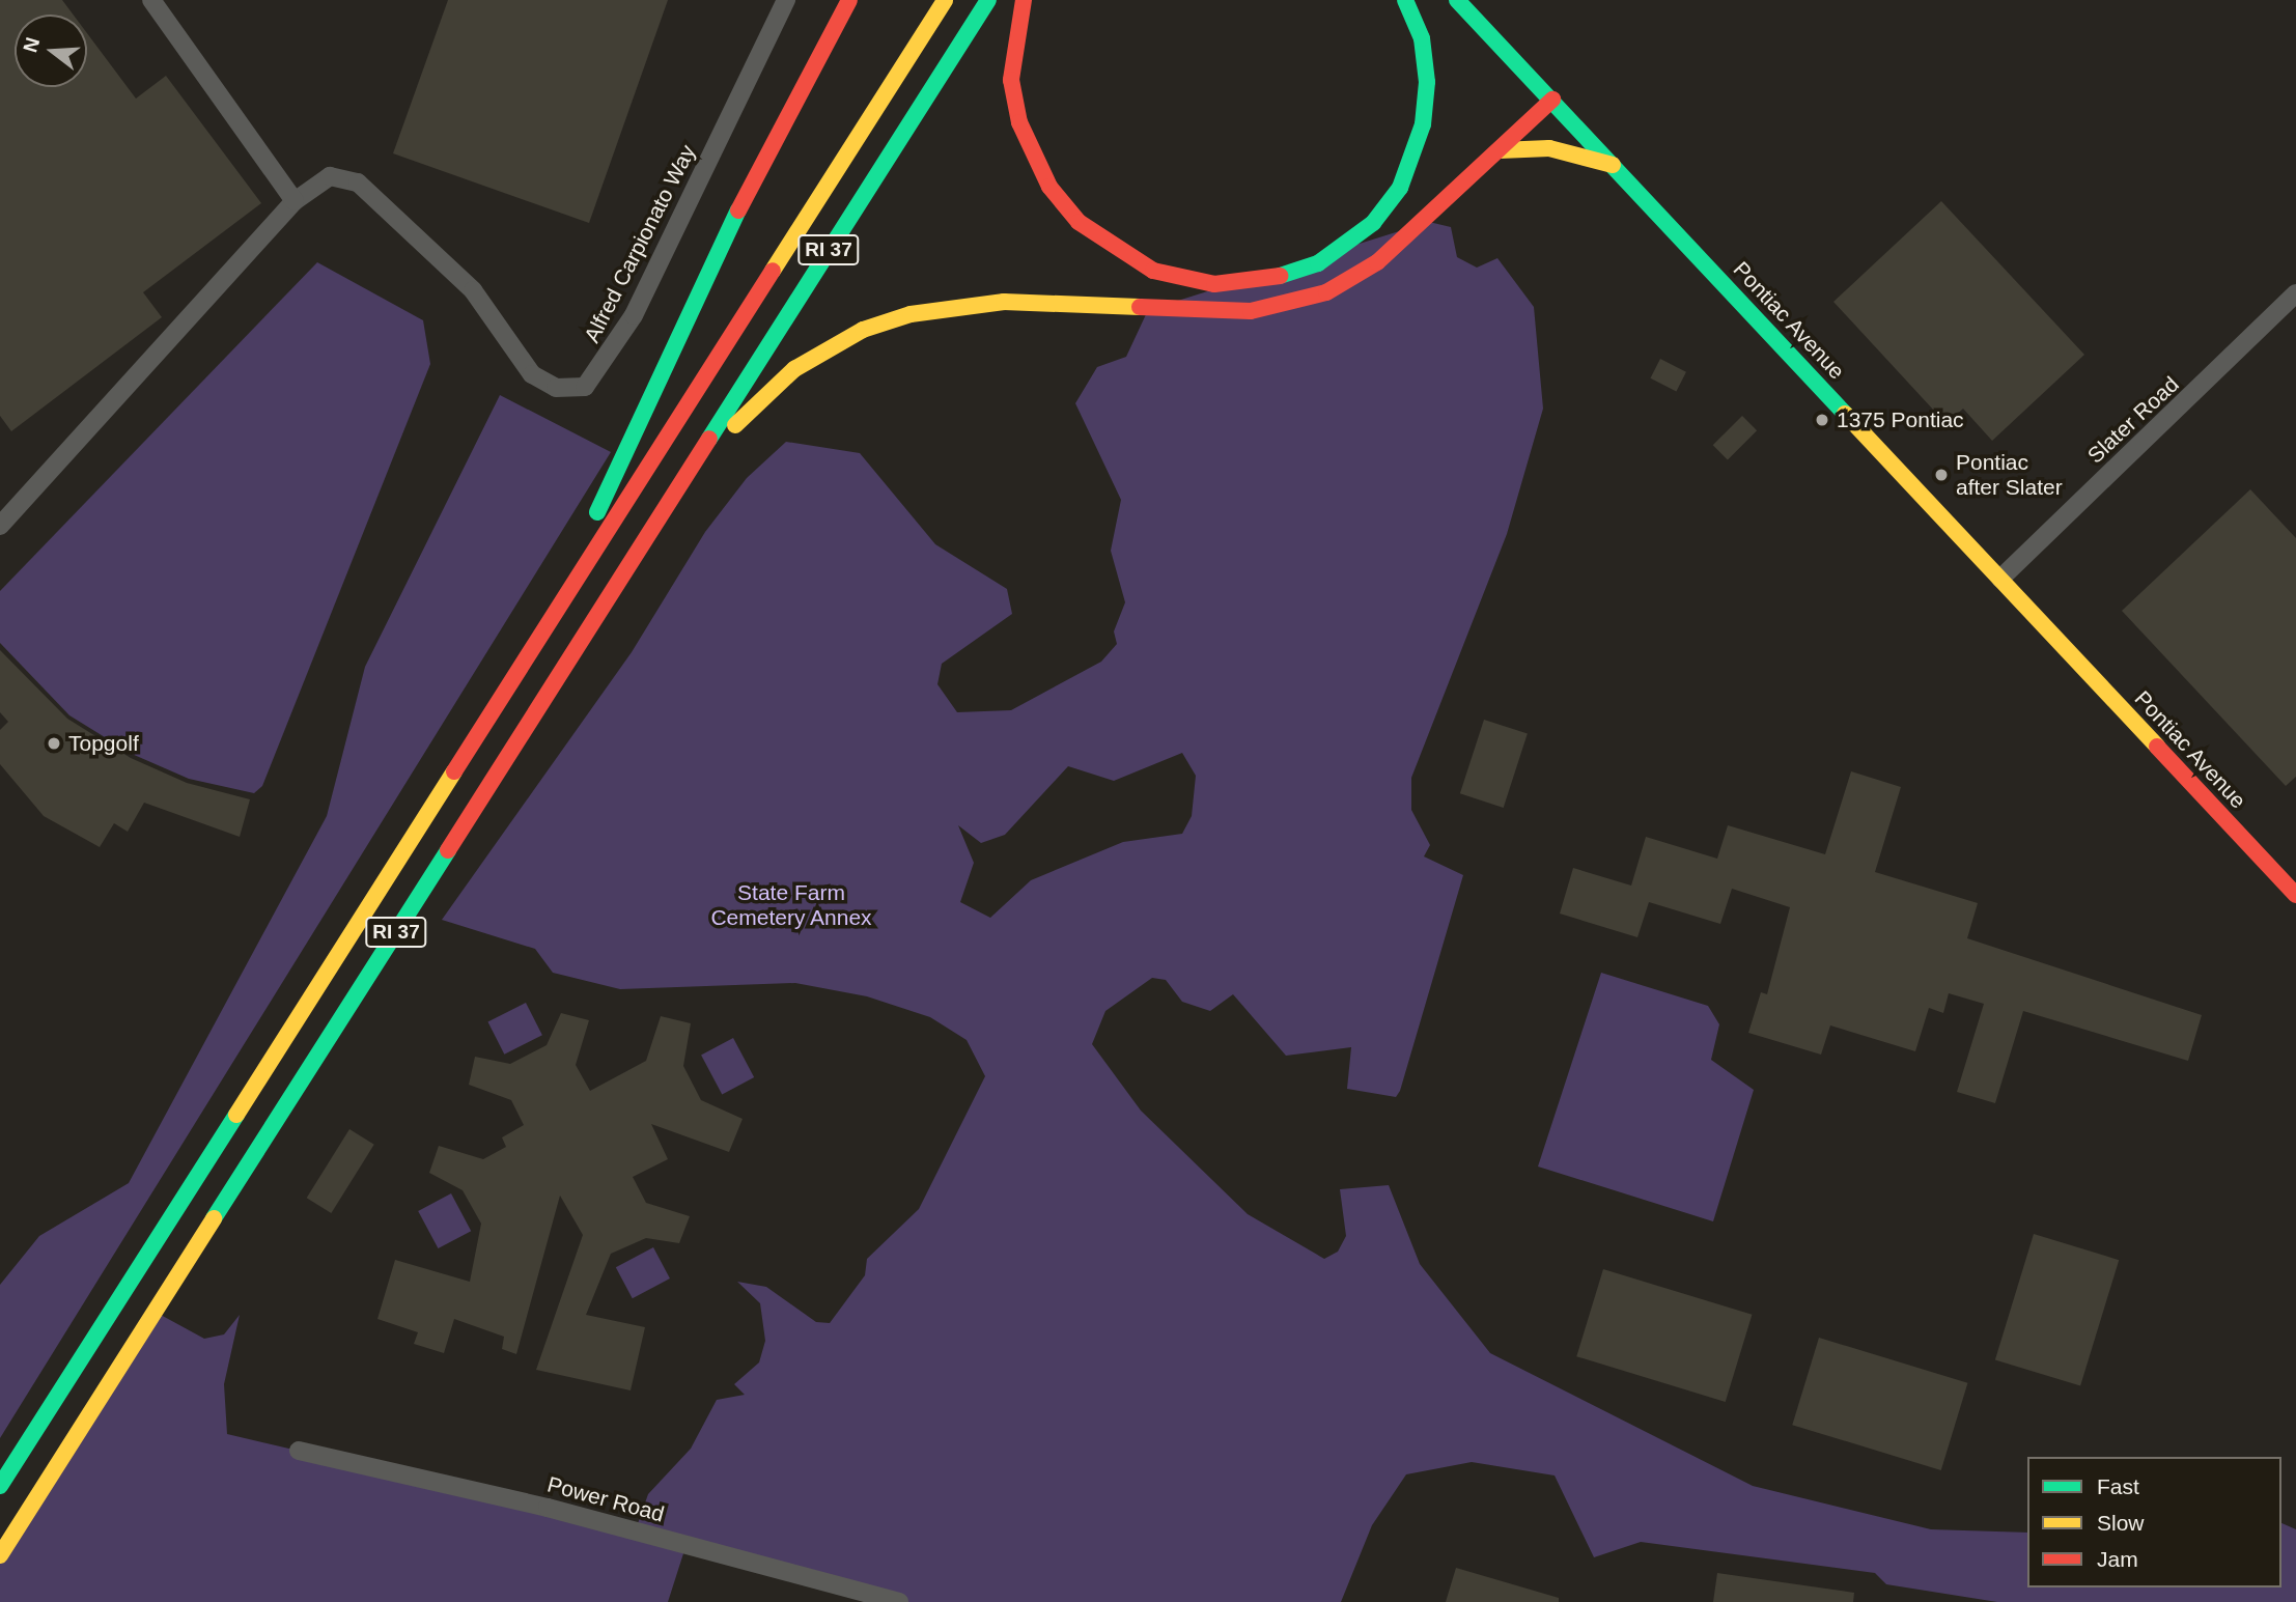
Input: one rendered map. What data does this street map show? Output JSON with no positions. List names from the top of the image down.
{
  "streets": {
    "main road": ["RI 37", "Pontiac Avenue"],
    "street": ["Alfred Carpionato Way", "Slater Road", "Power Road"]
  },
  "crossings": [
    ["Pontiac Avenue", "Slater Road"]
  ],
  "parks": ["State Farm Cemetery Annex"],
  "places": ["1375 Pontiac", "Pontiac after Slater", "Topgolf"],
  "legend": ["Fast", "Slow", "Jam"],
  "north": "left"
}
